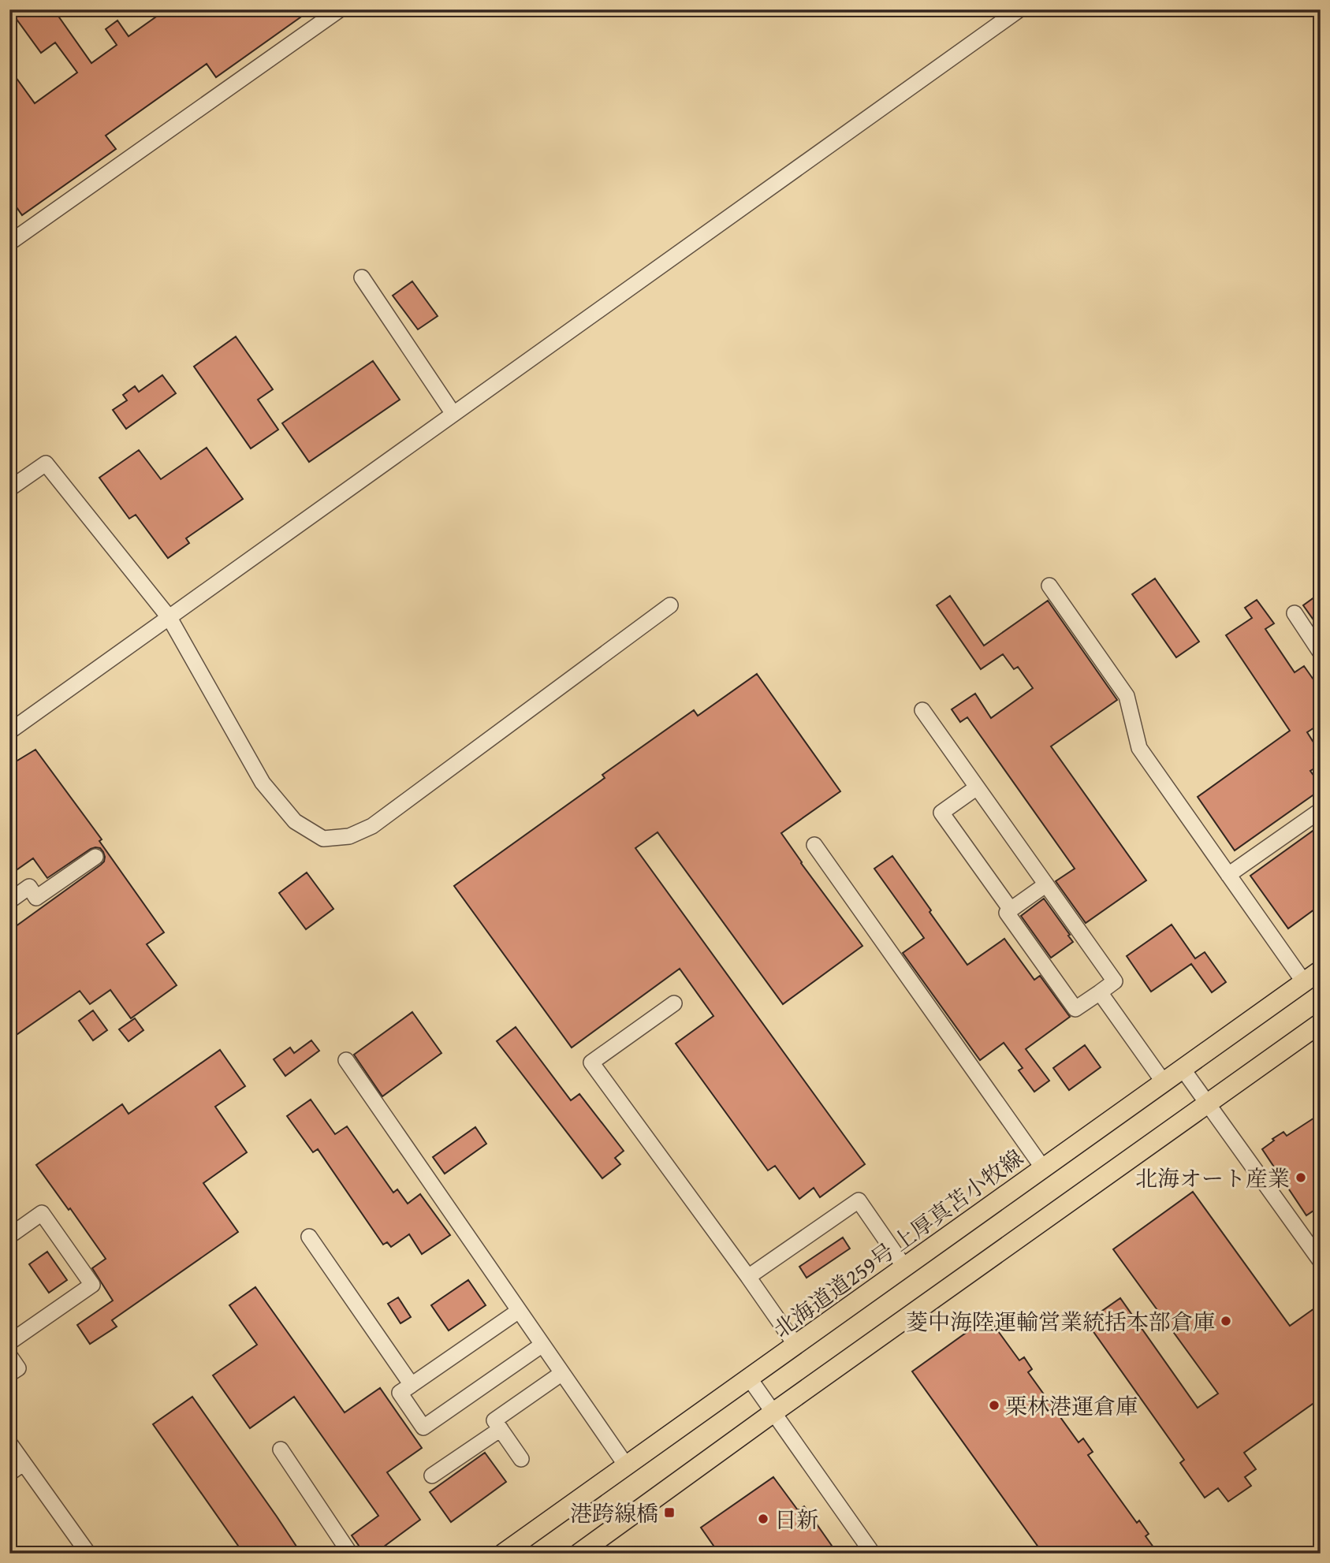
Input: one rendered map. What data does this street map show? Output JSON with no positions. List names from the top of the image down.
{
  "streets": {
    "main road": ["北海道道259号 上厚真苫小牧線"]
  },
  "places": {
    "other": [
      "北海オート産業",
      "菱中海陸運輸営業統括本部倉庫",
      "栗林港運倉庫",
      "日新"
    ],
    "transit": ["港跨線橋"]
  }
}
